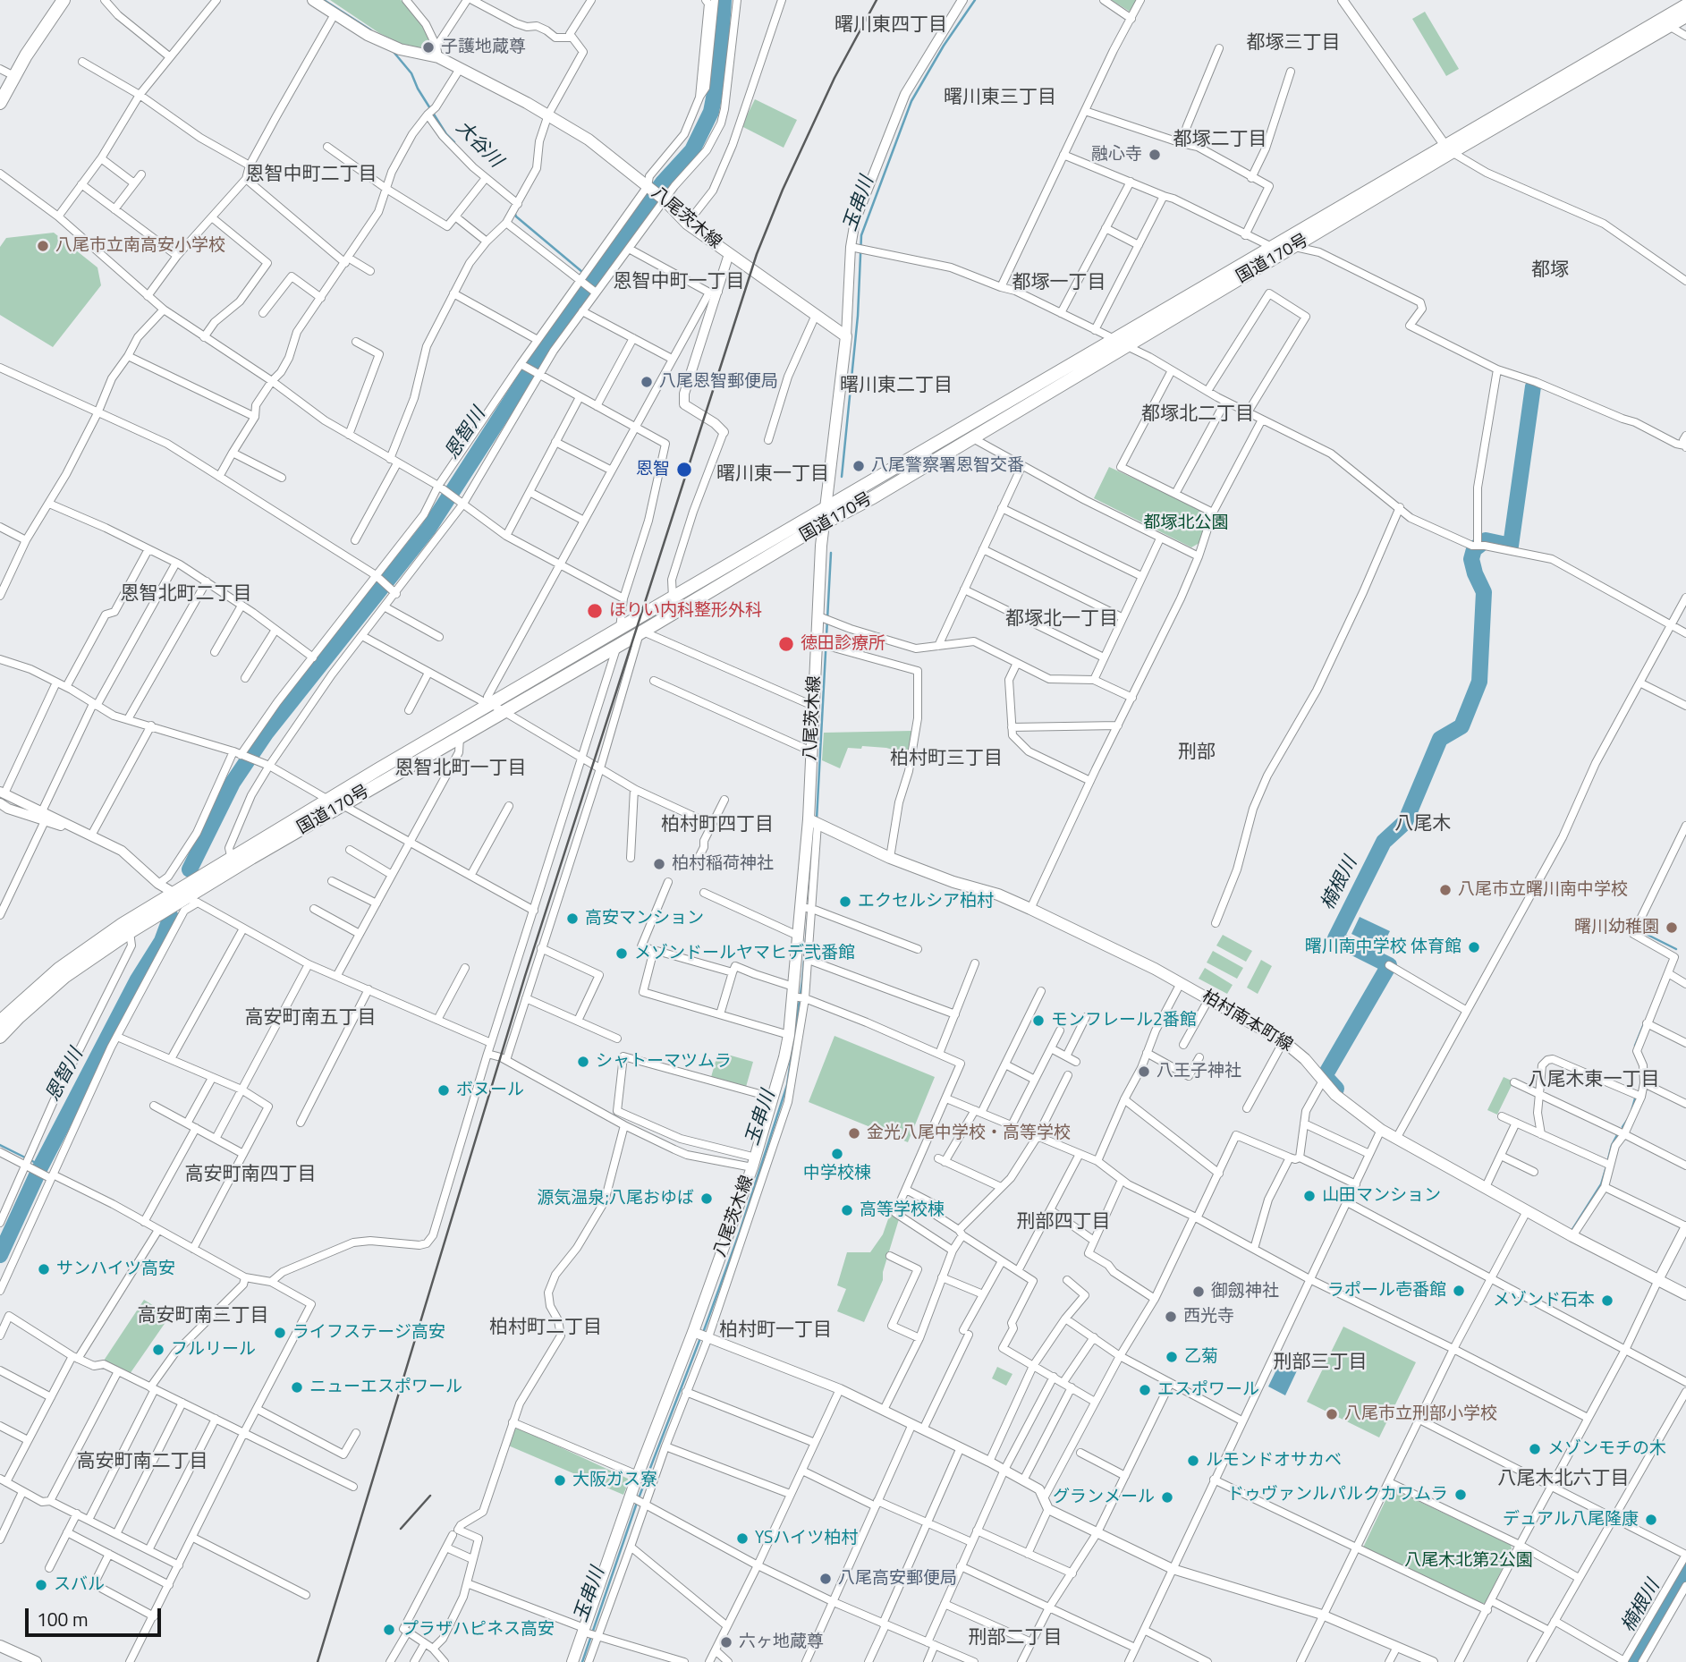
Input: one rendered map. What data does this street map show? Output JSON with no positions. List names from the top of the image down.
{
  "streets": {
    "highway": ["国道170号"],
    "main road": ["八尾茨木線", "柏村南本町線"]
  },
  "crossings": [
    ["八尾茨木線", "国道170号"],
    ["八尾茨木線", "柏村南本町線"]
  ],
  "districts": [
    "曙川東四丁目",
    "都塚三丁目",
    "曙川東三丁目",
    "都塚二丁目",
    "恩智中町二丁目",
    "都塚",
    "恩智中町一丁目",
    "都塚一丁目",
    "曙川東二丁目",
    "都塚北二丁目",
    "曙川東一丁目",
    "恩智北町二丁目",
    "都塚北一丁目",
    "刑部",
    "柏村町三丁目",
    "恩智北町一丁目",
    "八尾木",
    "柏村町四丁目",
    "高安町南五丁目",
    "八尾木東一丁目",
    "高安町南四丁目",
    "刑部四丁目",
    "高安町南三丁目",
    "柏村町二丁目",
    "柏村町一丁目",
    "刑部三丁目",
    "高安町南二丁目",
    "八尾木北六丁目",
    "刑部二丁目"
  ],
  "water": [
    "大谷川",
    "玉串川",
    "恩智川",
    "楠根川"
  ],
  "parks": ["都塚北公園", "八尾木北第2公園"],
  "places": [
    "子護地蔵尊",
    "融心寺",
    "八尾市立南高安小学校",
    "八尾恩智郵便局",
    "八尾警察署恩智交番",
    "恩智",
    "ほりい内科整形外科",
    "徳田診療所",
    "柏村稲荷神社",
    "八尾市立曙川南中学校",
    "エクセルシア柏村",
    "高安マンション",
    "曙川幼稚園",
    "曙川南中学校 体育館",
    "メゾンドールヤマヒデ弐番館",
    "モンフレール2番館",
    "シャトーマツムラ",
    "八王子神社",
    "ボヌール",
    "金光八尾中学校・高等学校",
    "中学校棟",
    "山田マンション",
    "源気温泉;八尾おゆば",
    "高等学校棟",
    "サンハイツ高安",
    "ラポール壱番館",
    "御劔神社",
    "メゾンド石本",
    "西光寺",
    "ライフステージ高安",
    "フルリール",
    "乙菊",
    "ニューエスポワール",
    "エスポワール",
    "八尾市立刑部小学校",
    "メゾンモチの木",
    "ルモンドオサカベ",
    "大阪ガス寮",
    "ドゥヴァンルパルクカワムラ",
    "グランメール",
    "デュアル八尾隆康",
    "YSハイツ柏村",
    "八尾高安郵便局",
    "スバル",
    "プラザハピネス高安",
    "六ヶ地蔵尊"
  ],
  "scale_bar": "100 m"
}
